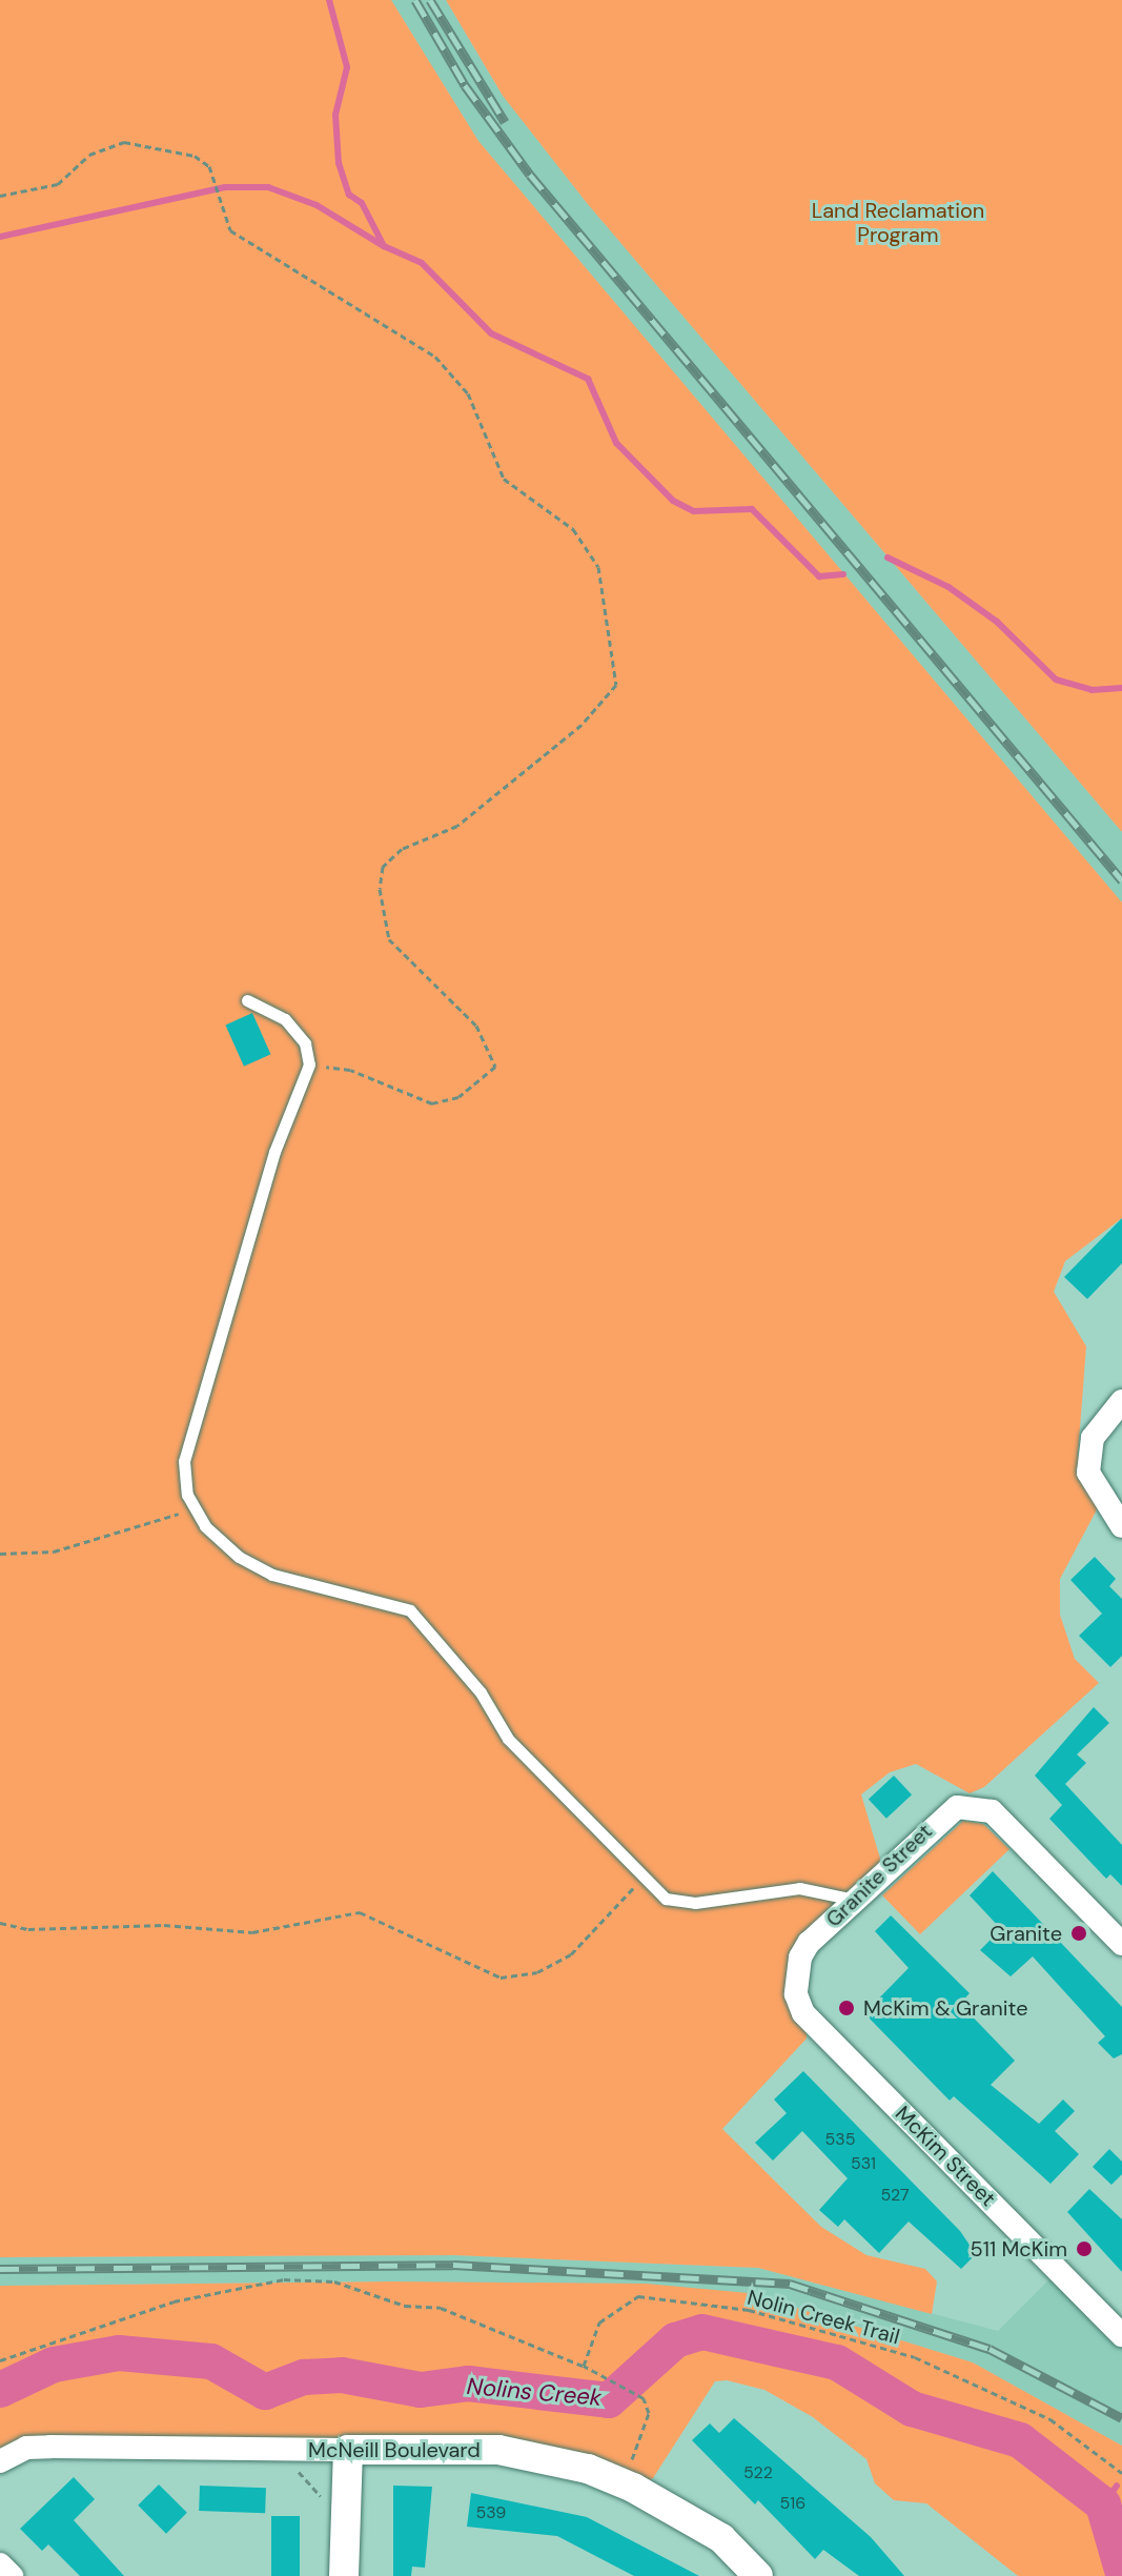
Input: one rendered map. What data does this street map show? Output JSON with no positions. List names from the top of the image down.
{
  "streets": {
    "street": ["Granite Street", "McKim Street", "McNeill Boulevard"],
    "path": ["Nolin Creek Trail"]
  },
  "crossings": [
    ["Granite Street", "McKim Street"]
  ],
  "water": ["Nolins Creek"],
  "parks": ["Land Reclamation Program"],
  "places": ["Granite", "McKim & Granite", "511 McKim"],
  "house_numbers": [
    "535",
    "531",
    "527",
    "522",
    "516",
    "539"
  ]
}
